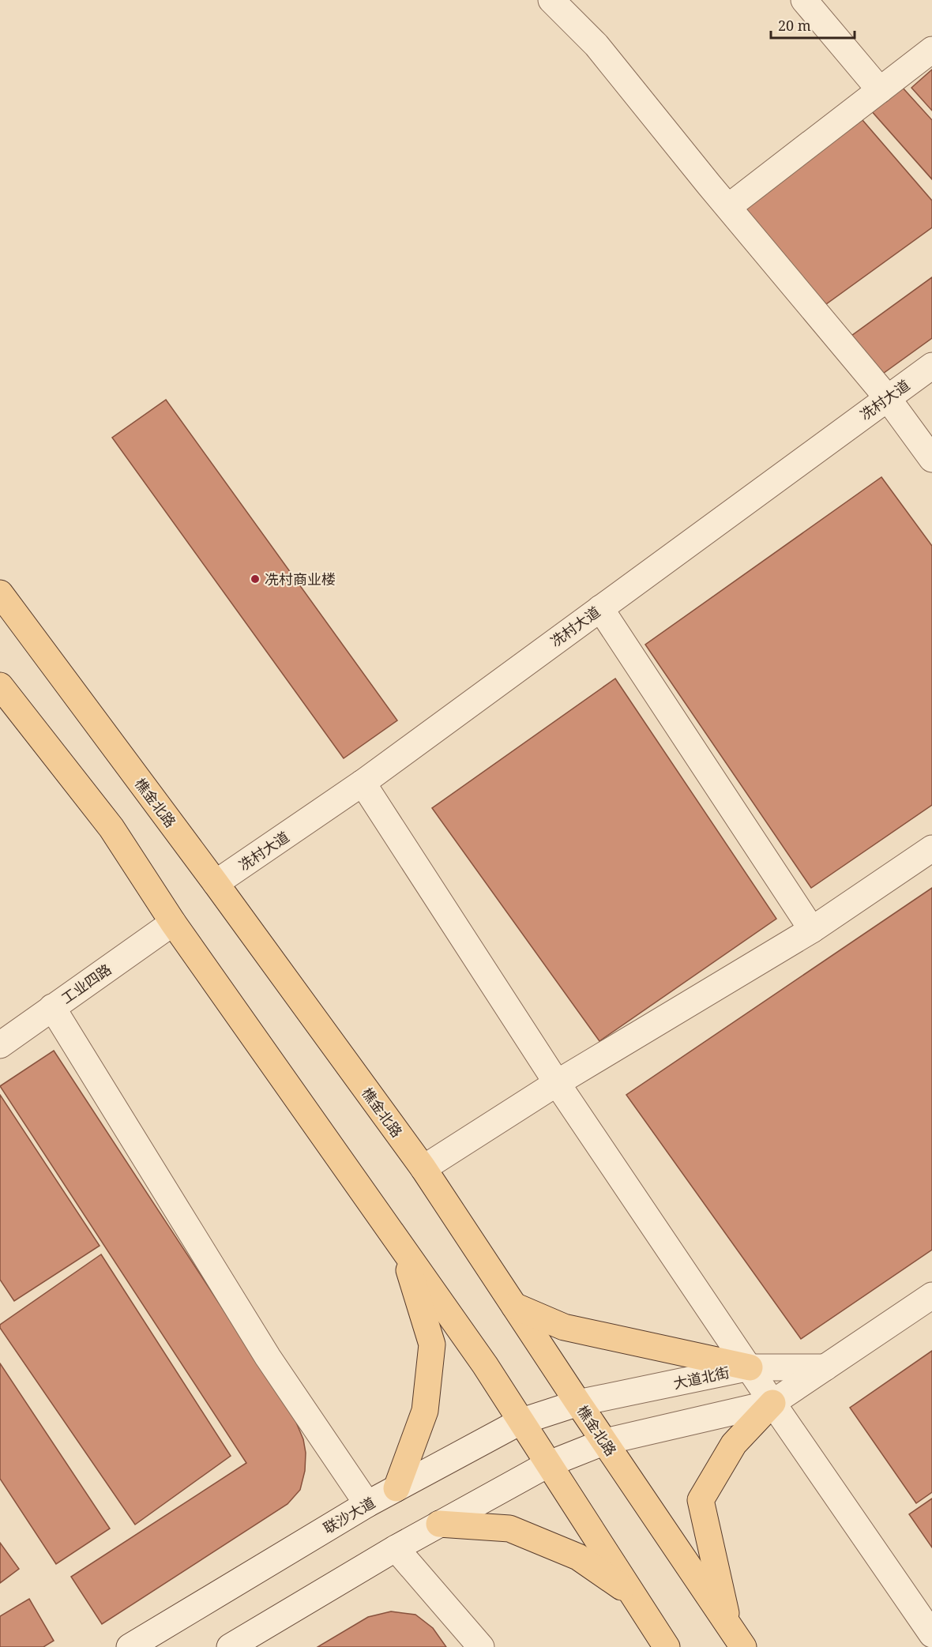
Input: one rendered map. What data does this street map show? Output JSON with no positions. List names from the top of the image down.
{
  "streets": {
    "main road": ["樵金北路"],
    "street": [
      "冼村大道",
      "工业四路",
      "大道北街",
      "联沙大道"
    ]
  },
  "crossings": [
    ["冼村大道", "樵金北路"],
    ["樵金北路", "大道北街"],
    ["樵金北路", "联沙大道"],
    ["大道北街", "联沙大道"]
  ],
  "places": ["冼村商业楼"],
  "scale_bar": "20 m"
}
